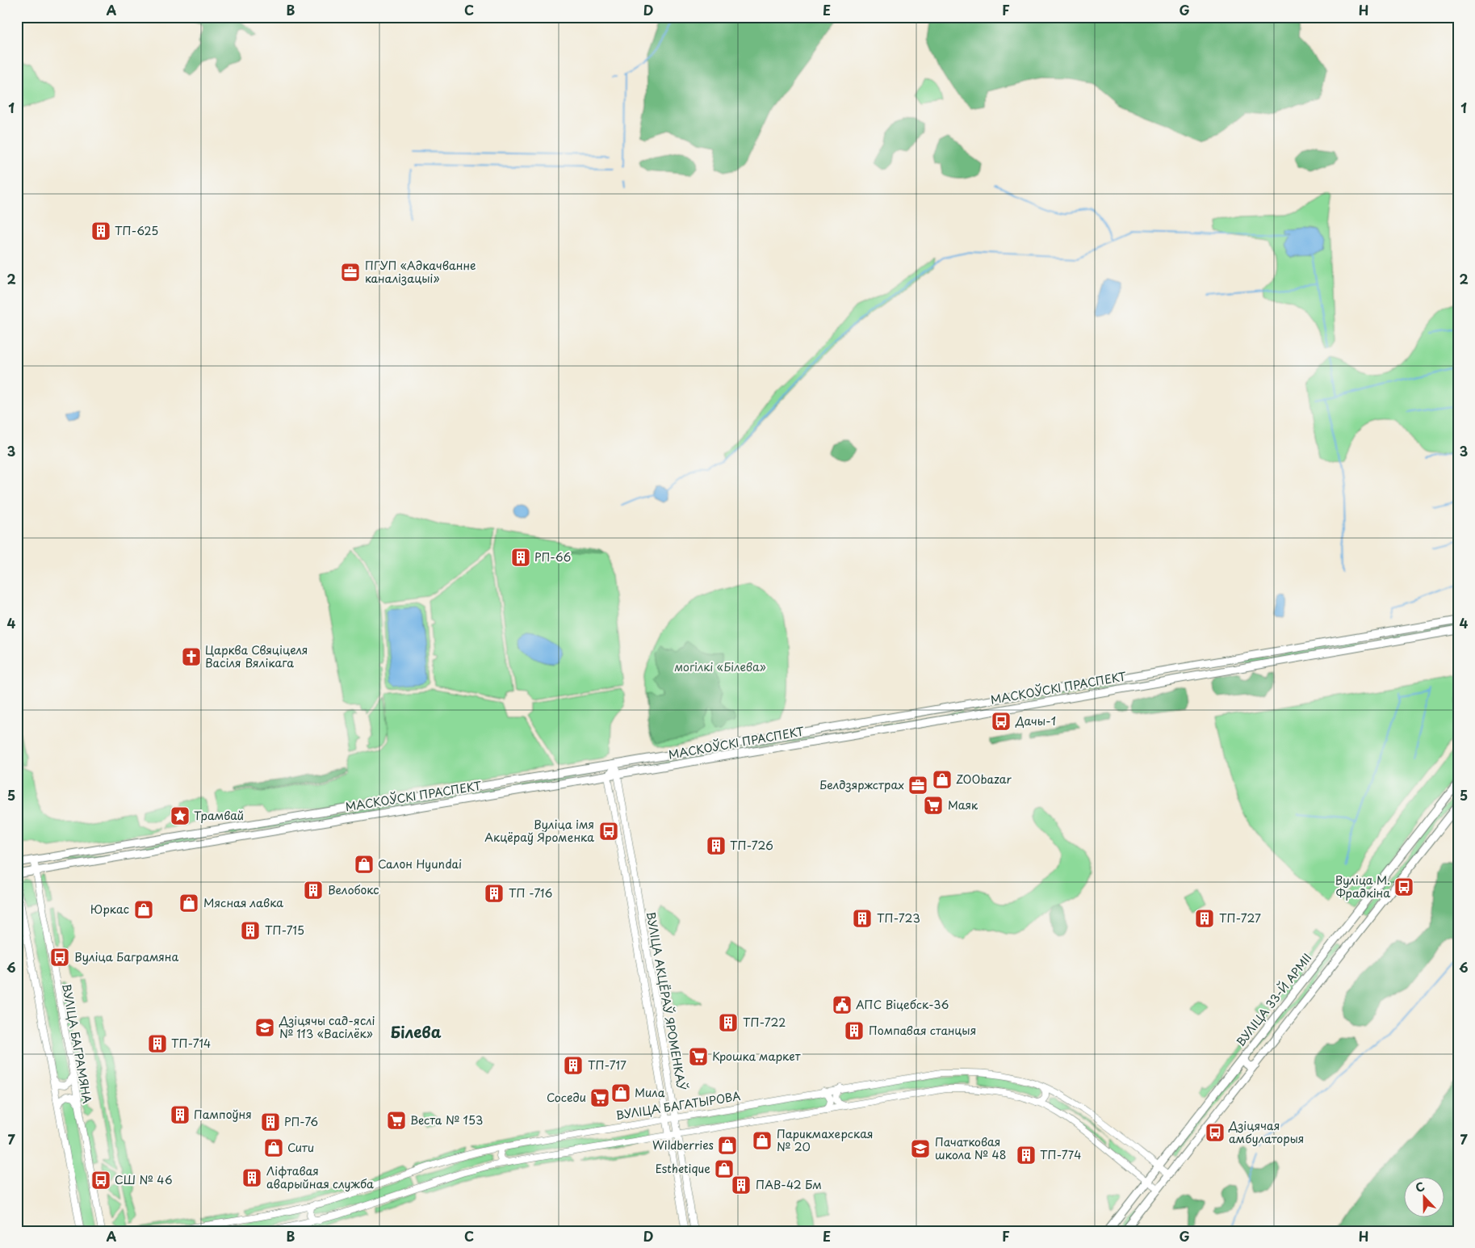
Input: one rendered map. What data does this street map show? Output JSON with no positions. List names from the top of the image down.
{
  "streets": {
    "main road": ["МАСКОЎСКІ ПРАСПЕКТ", "ВУЛІЦА 33-Й АРМІІ"],
    "street": ["ВУЛІЦА АКЦЁРАЎ ЯРОМЕНКАЎ", "ВУЛІЦА БАГРАМЯНА", "ВУЛІЦА БАГАТЫРОВА"]
  },
  "crossings": [
    ["МАСКОЎСКІ ПРАСПЕКТ", "ВУЛІЦА АКЦЁРАЎ ЯРОМЕНКАЎ"],
    ["МАСКОЎСКІ ПРАСПЕКТ", "ВУЛІЦА БАГРАМЯНА"],
    ["ВУЛІЦА 33-Й АРМІІ", "ВУЛІЦА БАГАТЫРОВА"],
    ["ВУЛІЦА АКЦЁРАЎ ЯРОМЕНКАЎ", "ВУЛІЦА БАГАТЫРОВА"]
  ],
  "districts": ["Білева"],
  "parks": ["могілкі «Білева»"],
  "places": {
    "building": [
      "ТП-625",
      "РП-66",
      "ТП-726",
      "Велобокс",
      "ТП -716",
      "ТП-723",
      "ТП-727",
      "ТП-715",
      "ТП-722",
      "Помпавая станцыя",
      "ТП-714",
      "ТП-717",
      "Пампоўня",
      "РП-76",
      "ТП-774",
      "Ліфтавая аварыйная служба",
      "ПАВ-42 Бм"
    ],
    "office": ["ПГУП «Адкачванне каналізацыі»", "Белдзяржстрах"],
    "church": ["Царква Свяціцеля Васіля Вялікага"],
    "bus stop": [
      "Дачы-1",
      "Вуліца імя Акцёраў Яроменка",
      "Вуліца М. Фрадкіна",
      "Вуліца Баграмяна",
      "Дзіцячая амбулаторыя",
      "СШ № 46"
    ],
    "shop": [
      "ZOObazar",
      "Салон Hyundai",
      "Мясная лавка",
      "Юркас",
      "Мила",
      "Парикмахерская № 20",
      "Wildberries",
      "Сити",
      "Esthetique"
    ],
    "supermarket": [
      "Маяк",
      "Крошка маркет",
      "Соседи",
      "Веста № 153"
    ],
    "place": ["Трамвай"],
    "public building": ["АПС Віцебск-36"],
    "school or university": ["Дзіцячы сад-яслі № 113 «Васілёк»", "Пачатковая школа № 48"]
  },
  "north": "top",
  "grid": {
    "columns": [
      "A",
      "B",
      "C",
      "D",
      "E",
      "F",
      "G",
      "H"
    ],
    "rows": [
      "1",
      "2",
      "3",
      "4",
      "5",
      "6",
      "7"
    ]
  }
}
